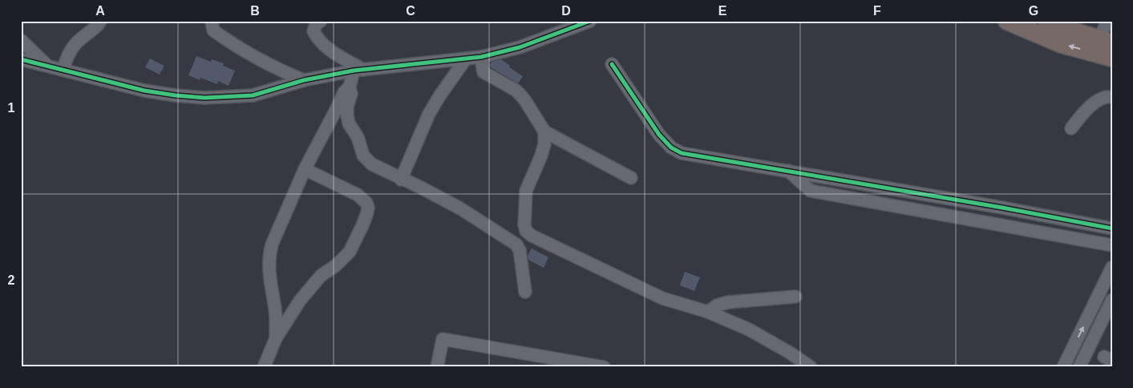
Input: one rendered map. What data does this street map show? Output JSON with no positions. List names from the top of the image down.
{
  "grid": {
    "columns": [
      "A",
      "B",
      "C",
      "D",
      "E",
      "F",
      "G"
    ],
    "rows": ["1", "2"]
  }
}
